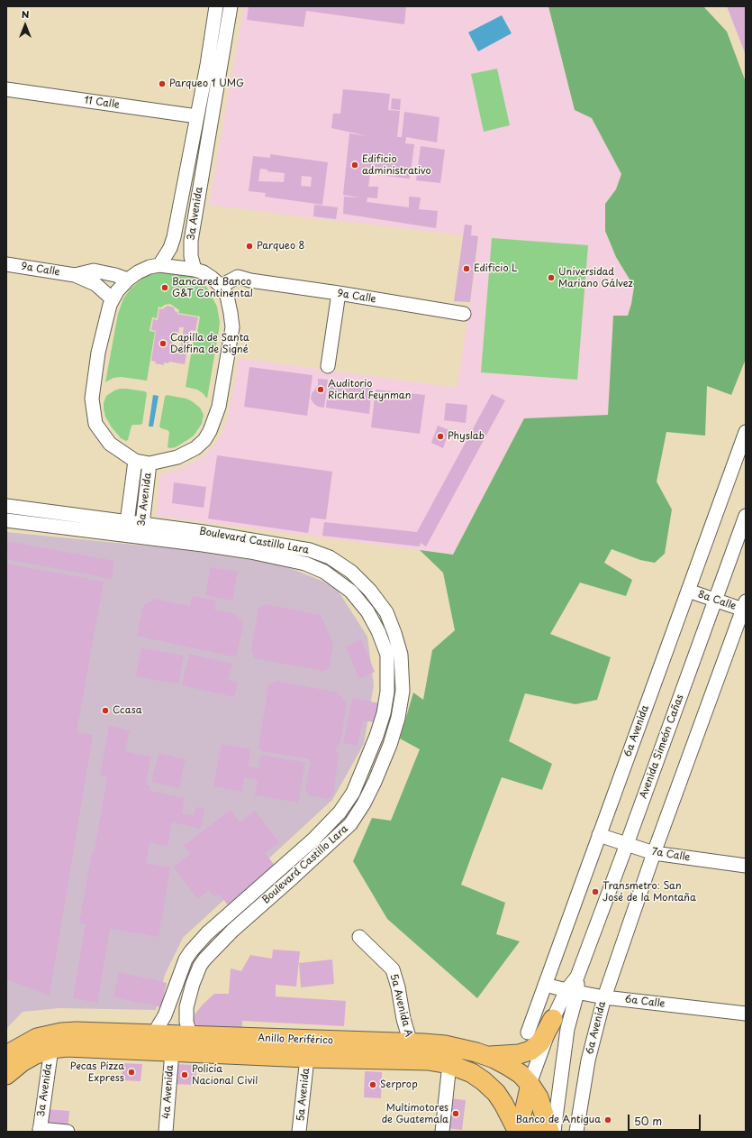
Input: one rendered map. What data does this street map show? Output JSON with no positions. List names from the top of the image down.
{
  "streets": {
    "highway": ["Anillo Periférico"],
    "street": [
      "11 Calle",
      "3a Avenida",
      "9a Calle",
      "Boulevard Castillo Lara",
      "8a Calle",
      "6a Avenida",
      "Avenida Simeón Cañas",
      "7a Calle",
      "6a Calle",
      "5a Avenida A",
      "4a Avenida",
      "5a Avenida"
    ]
  },
  "crossings": [
    ["11 Calle", "3a Avenida"],
    ["3a Avenida", "9a Calle"],
    ["3a Avenida", "Boulevard Castillo Lara"],
    ["3a Avenida", "Anillo Periférico"],
    ["Boulevard Castillo Lara", "Anillo Periférico"],
    ["8a Calle", "6a Avenida"],
    ["8a Calle", "Avenida Simeón Cañas"],
    ["6a Avenida", "Avenida Simeón Cañas"],
    ["6a Avenida", "7a Calle"],
    ["6a Avenida", "6a Calle"],
    ["Avenida Simeón Cañas", "7a Calle"],
    ["Avenida Simeón Cañas", "6a Calle"],
    ["Avenida Simeón Cañas", "Anillo Periférico"],
    ["5a Avenida A", "Anillo Periférico"],
    ["Anillo Periférico", "4a Avenida"],
    ["Anillo Periférico", "5a Avenida"]
  ],
  "places": [
    "Parqueo 1 UMG",
    "Edificio administrativo",
    "Parqueo 8",
    "Edificio L",
    "Universidad Mariano Gálvez",
    "Bancared Banco G&T Continental",
    "Capilla de Santa Delfina de Signé",
    "Auditorio Richard Feynman",
    "Physlab",
    "Ccasa",
    "Transmetro: San José de la Montaña",
    "Pecas Pizza Express",
    "Policía Nacional Civil",
    "Serprop",
    "Multimotores de Guatemala",
    "Banco de Antigua"
  ],
  "scale_bar": "50 m",
  "north": "top"
}
